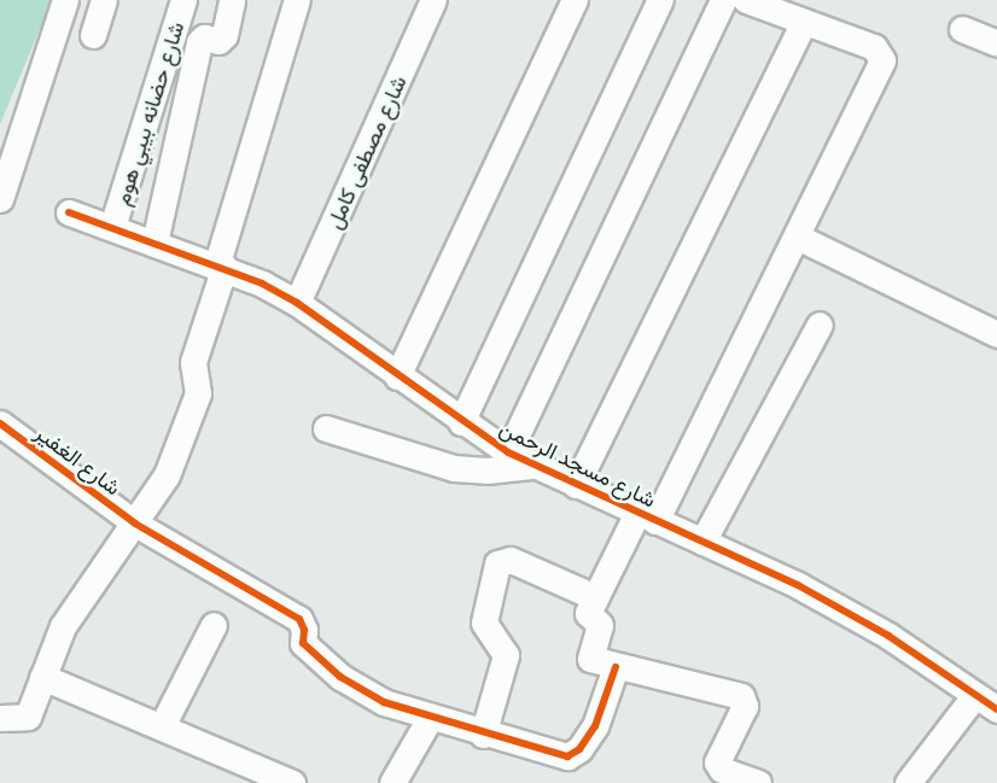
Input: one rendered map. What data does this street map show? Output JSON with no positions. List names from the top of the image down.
{
  "streets": {
    "street": [
      "شارع حضانه بيبي هوم",
      "شارع مصطفى كامل",
      "شارع الغفير",
      "شارع مسجد الرحمن"
    ]
  },
  "crossings": [
    ["شارع حضانه بيبي هوم", "شارع مسجد الرحمن"],
    ["شارع مصطفى كامل", "شارع مسجد الرحمن"]
  ]
}
